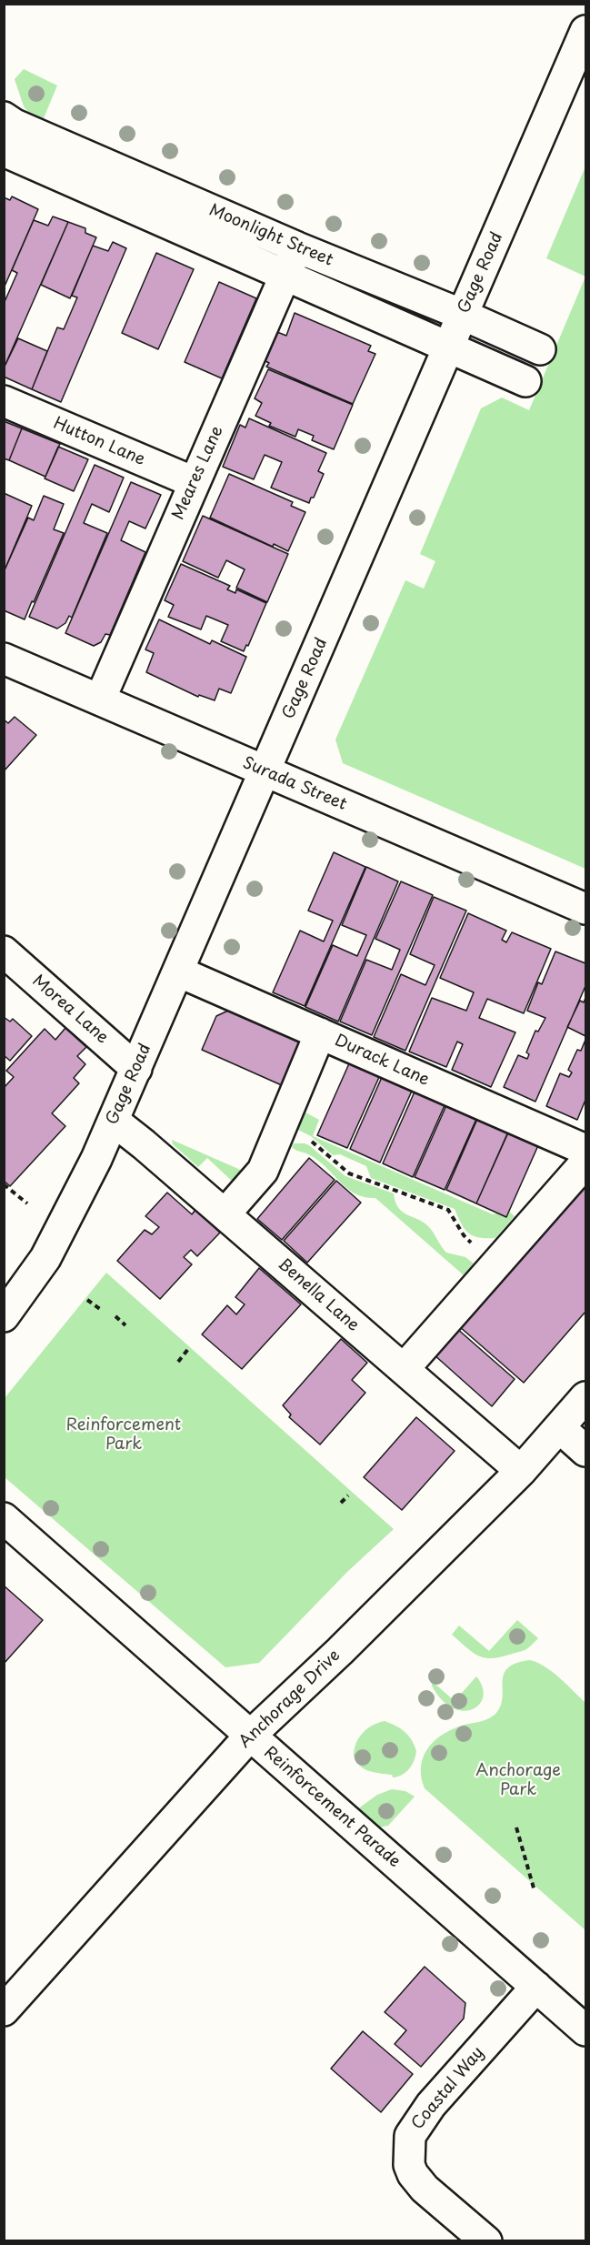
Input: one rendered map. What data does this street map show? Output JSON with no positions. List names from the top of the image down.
{
  "streets": {
    "street": [
      "Moonlight Street",
      "Gage Road",
      "Hutton Lane",
      "Meares Lane",
      "Surada Street",
      "Morea Lane",
      "Durack Lane",
      "Benella Lane",
      "Anchorage Drive",
      "Reinforcement Parade",
      "Coastal Way"
    ]
  },
  "crossings": [
    ["Moonlight Street", "Gage Road"],
    ["Moonlight Street", "Meares Lane"],
    ["Gage Road", "Surada Street"],
    ["Gage Road", "Morea Lane"],
    ["Gage Road", "Durack Lane"],
    ["Gage Road", "Benella Lane"],
    ["Hutton Lane", "Meares Lane"],
    ["Meares Lane", "Surada Street"],
    ["Benella Lane", "Anchorage Drive"],
    ["Anchorage Drive", "Reinforcement Parade"],
    ["Reinforcement Parade", "Coastal Way"]
  ],
  "parks": ["Reinforcement Park", "Anchorage Park"]
}
